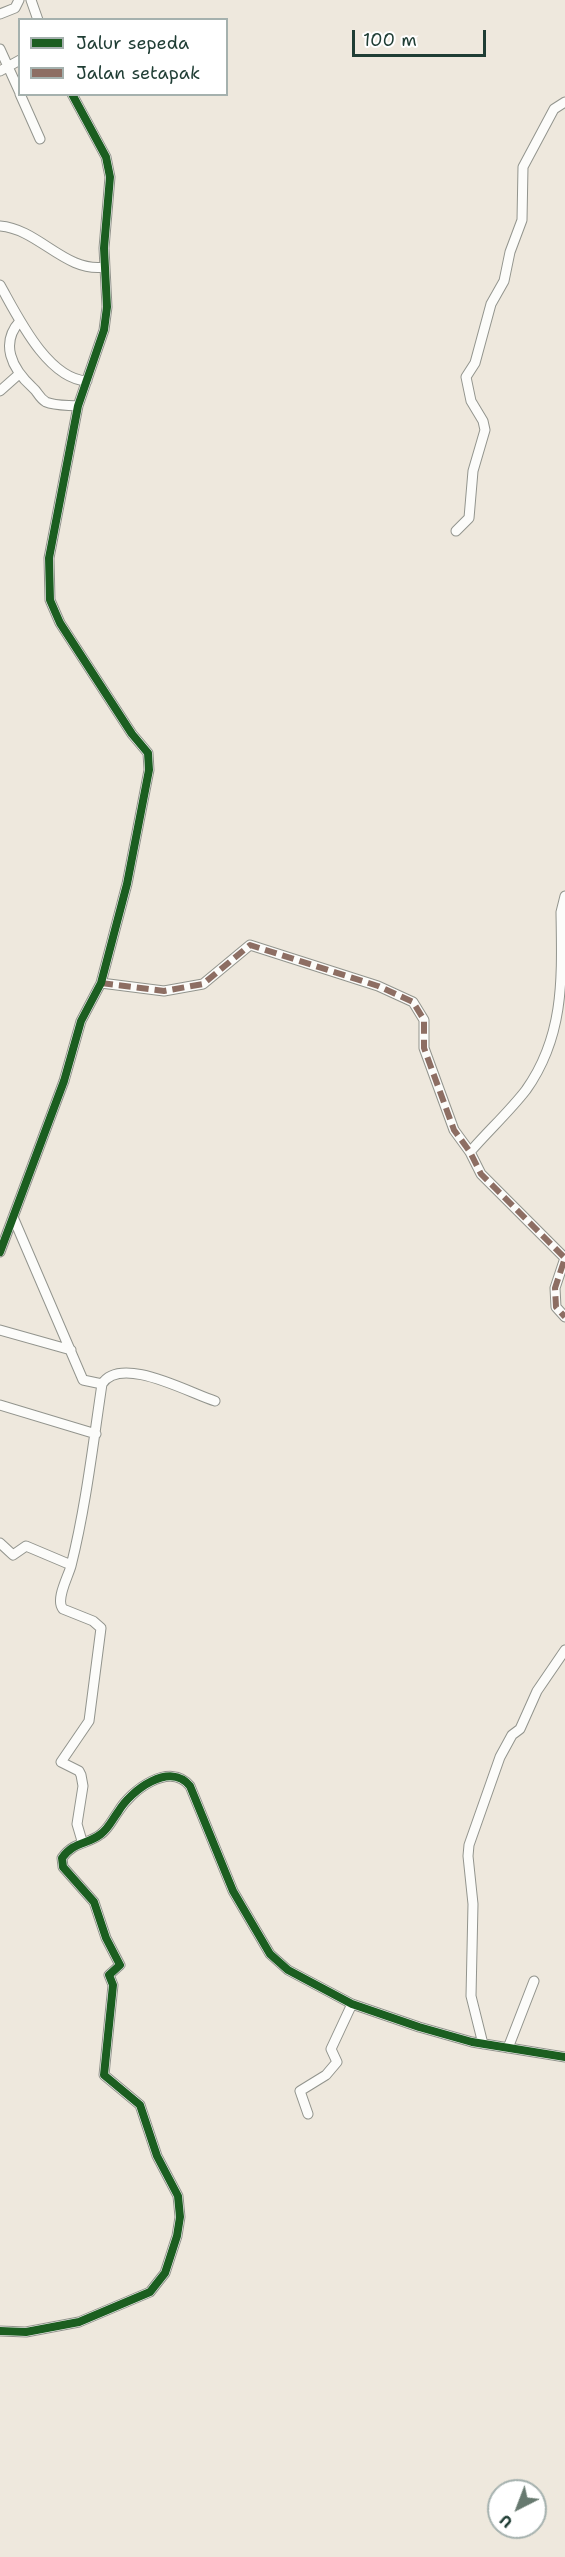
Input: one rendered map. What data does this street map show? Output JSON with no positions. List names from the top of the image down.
{
  "legend": ["Jalur sepeda", "Jalan setapak"],
  "scale_bar": "100 m",
  "north": "bottom left"
}
